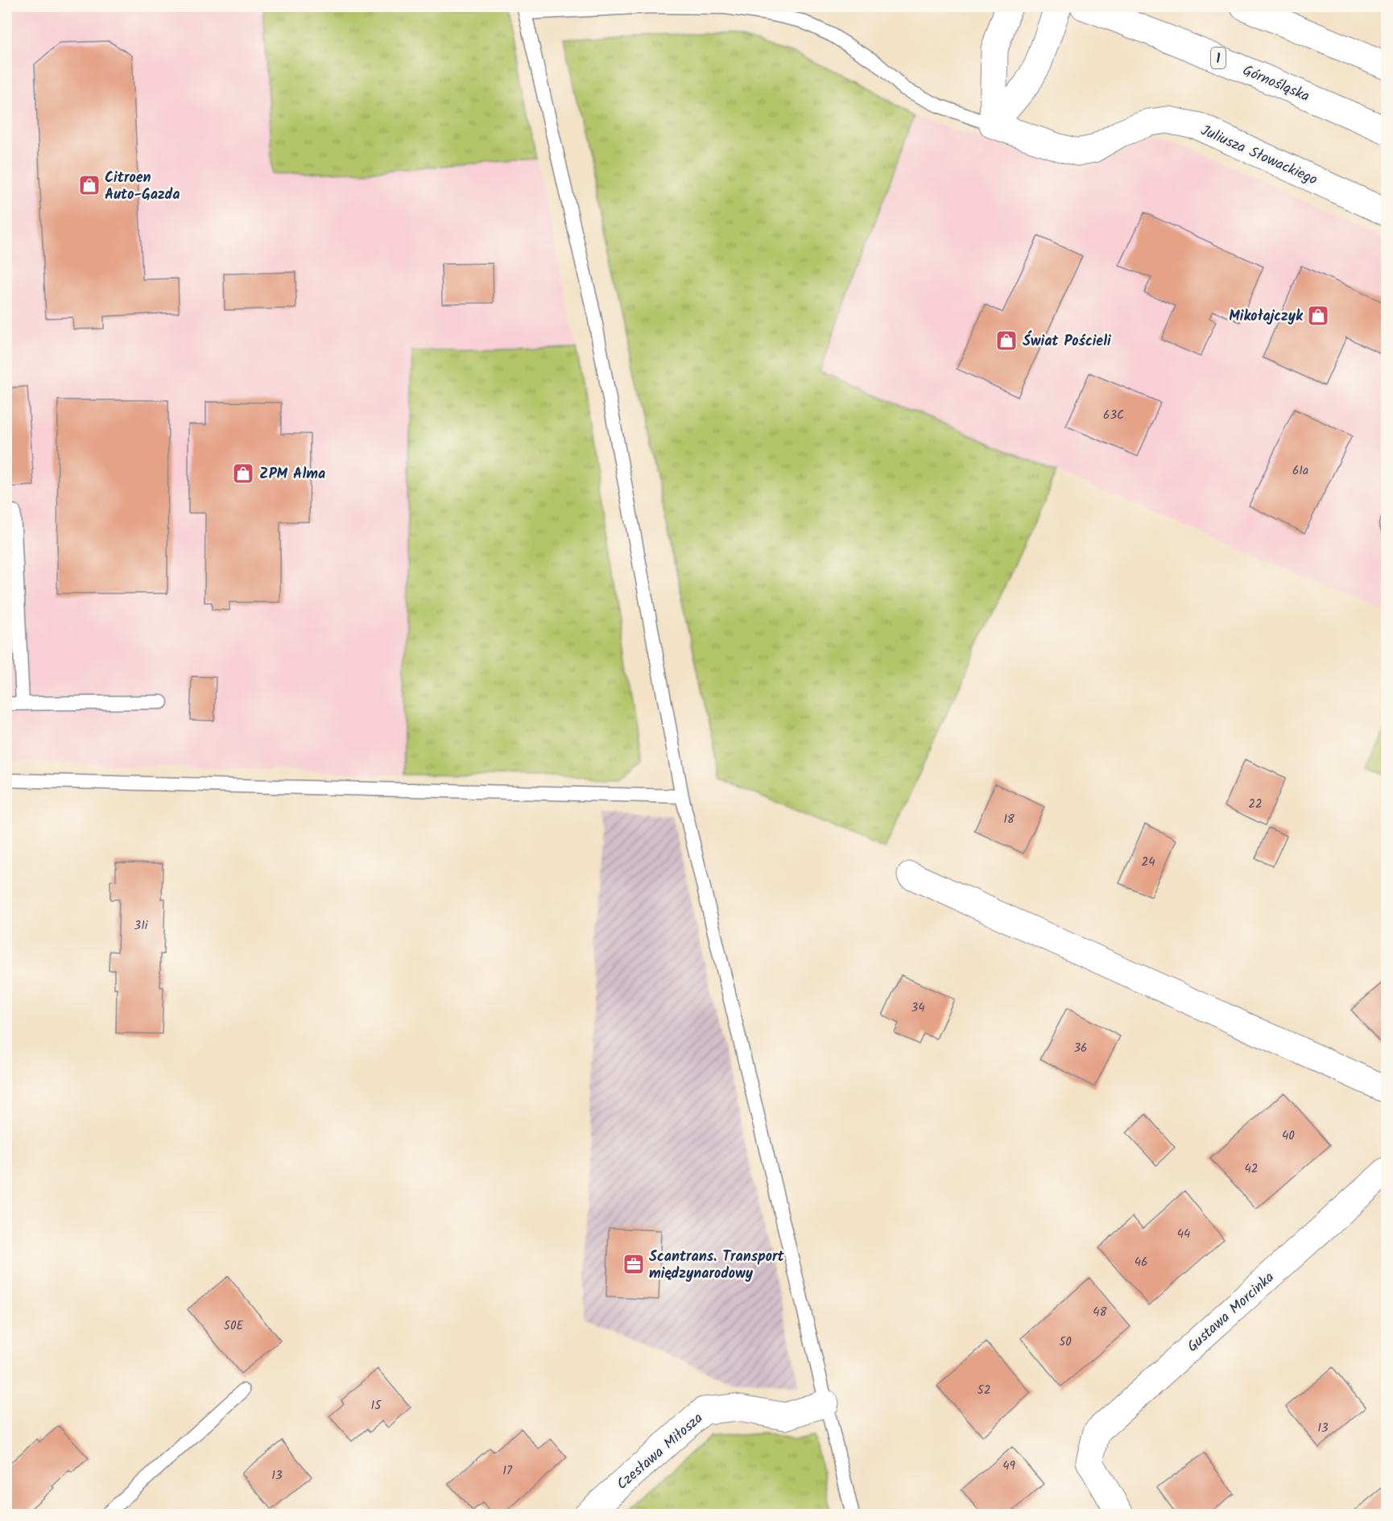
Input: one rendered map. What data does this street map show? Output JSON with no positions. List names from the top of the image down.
{
  "streets": {
    "street": [
      "1",
      "Górnośląska",
      "Juliusza Słowackiego",
      "Gustawa Morcinka",
      "Czesława Miłosza"
    ]
  },
  "places": {
    "shop": [
      "Citroen Auto-Gazda",
      "Mikołajczyk",
      "Świat Pościeli",
      "ZPM Alma"
    ],
    "office": ["Scantrans. Transport międzynarodowy"]
  },
  "house_numbers": [
    "63C",
    "61a",
    "22",
    "18",
    "24",
    "31i",
    "34",
    "36",
    "40",
    "42",
    "44",
    "46",
    "48",
    "50E",
    "50",
    "52",
    "15",
    "13",
    "49",
    "17",
    "13"
  ]
}
